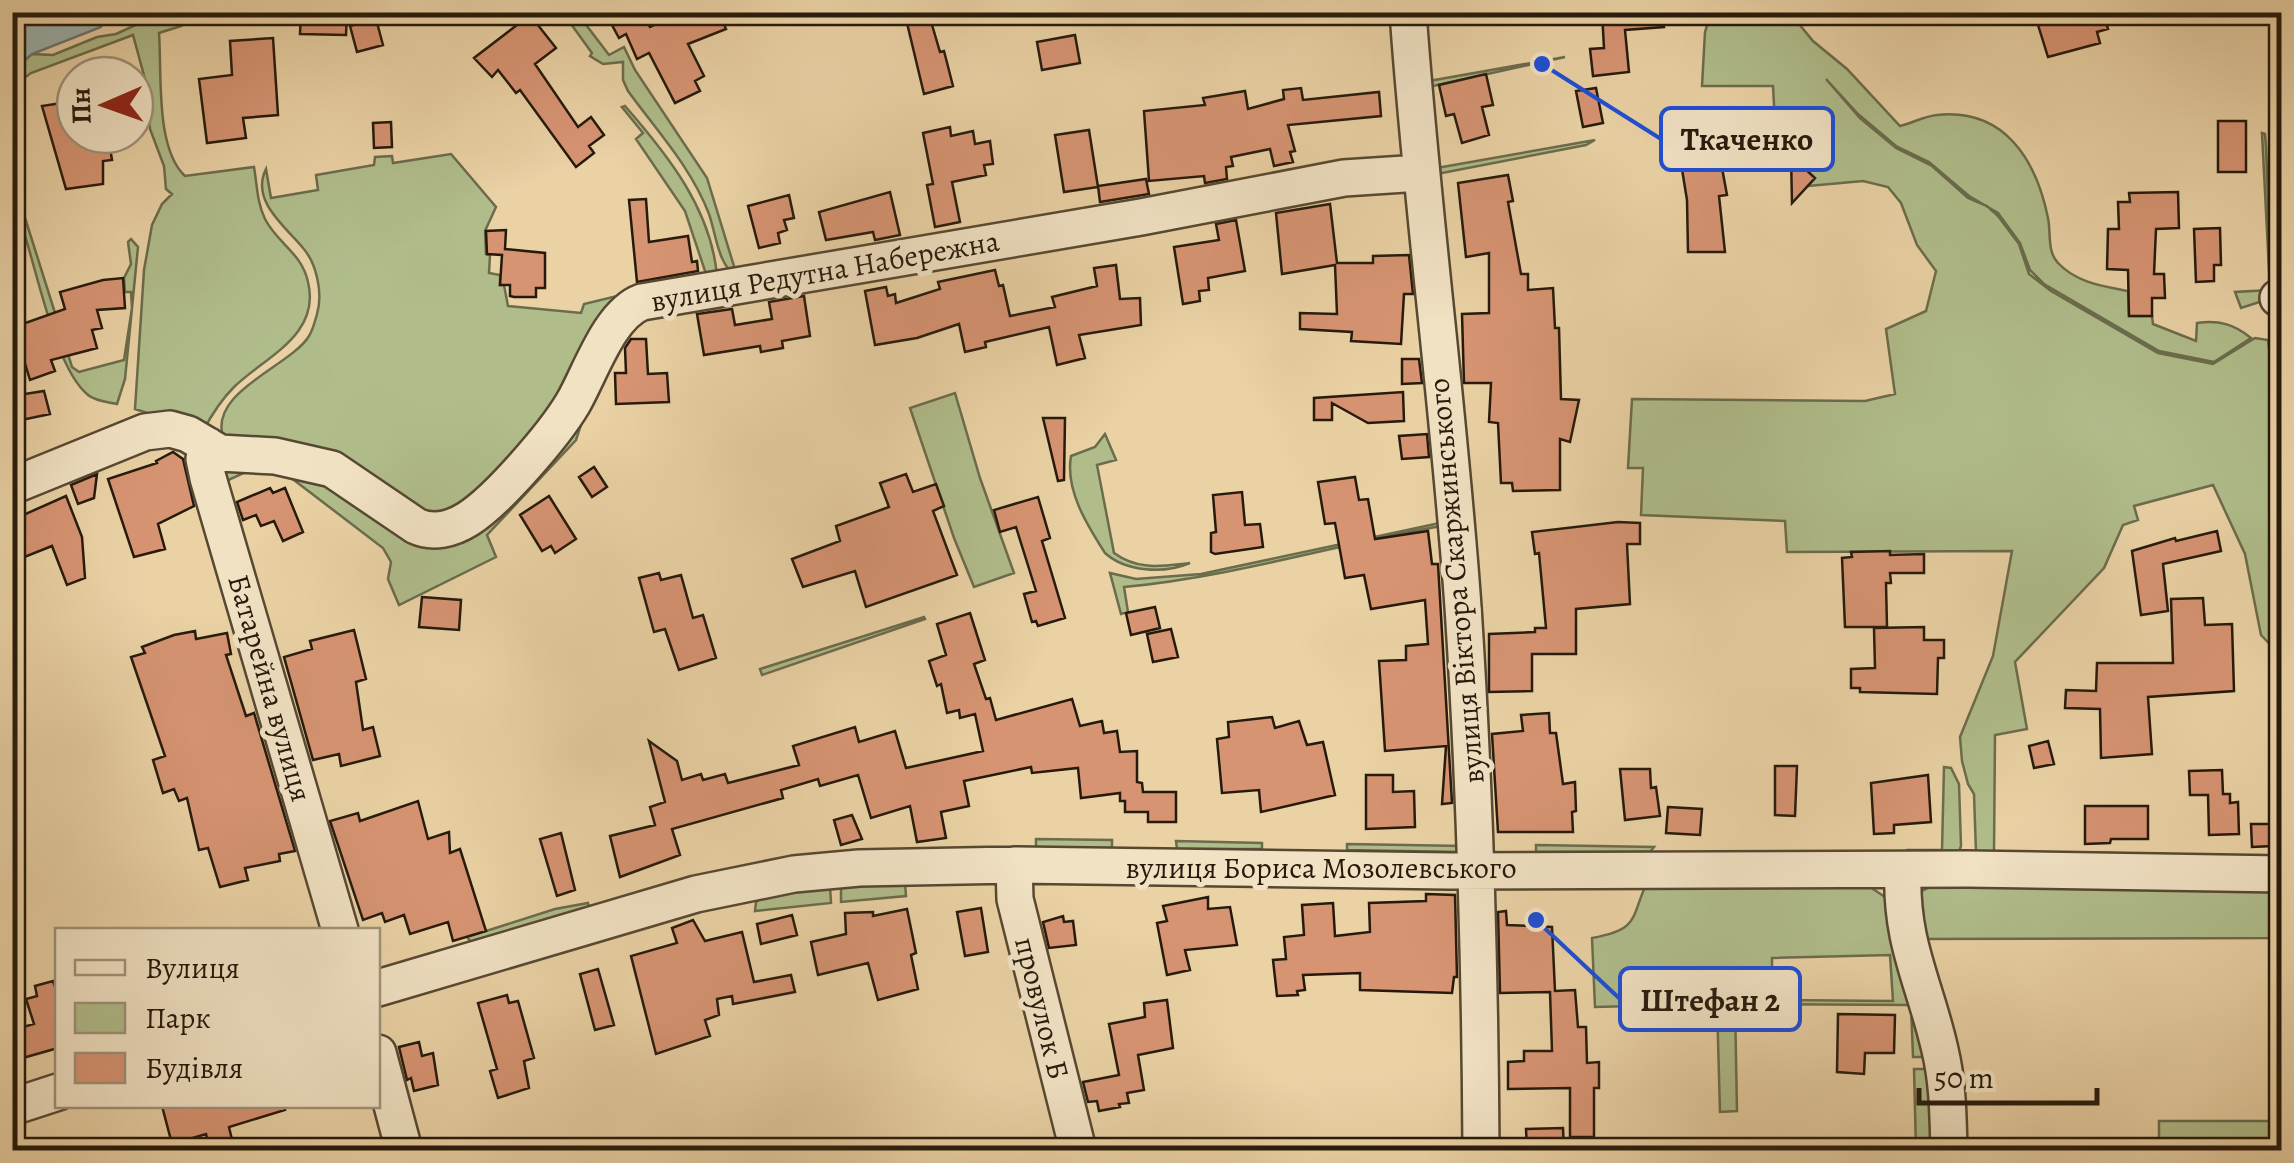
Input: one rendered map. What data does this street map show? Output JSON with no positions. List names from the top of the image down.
{
  "streets": {
    "street": [
      "вулиця Редутна Набережна",
      "вулиця Віктора Скаржинського",
      "Батарейна вулиця",
      "вулиця Бориса Мозолевського",
      "провулок Б"
    ]
  },
  "crossings": [
    ["вулиця Редутна Набережна", "вулиця Віктора Скаржинського"],
    ["вулиця Редутна Набережна", "Батарейна вулиця"],
    ["вулиця Віктора Скаржинського", "вулиця Бориса Мозолевського"],
    ["вулиця Бориса Мозолевського", "провулок Б"]
  ],
  "places": ["Ткаченко", "Штефан 2"],
  "legend": ["Вулиця", "Парк", "Будівля"],
  "scale_bar": "50 m",
  "north": "left"
}
